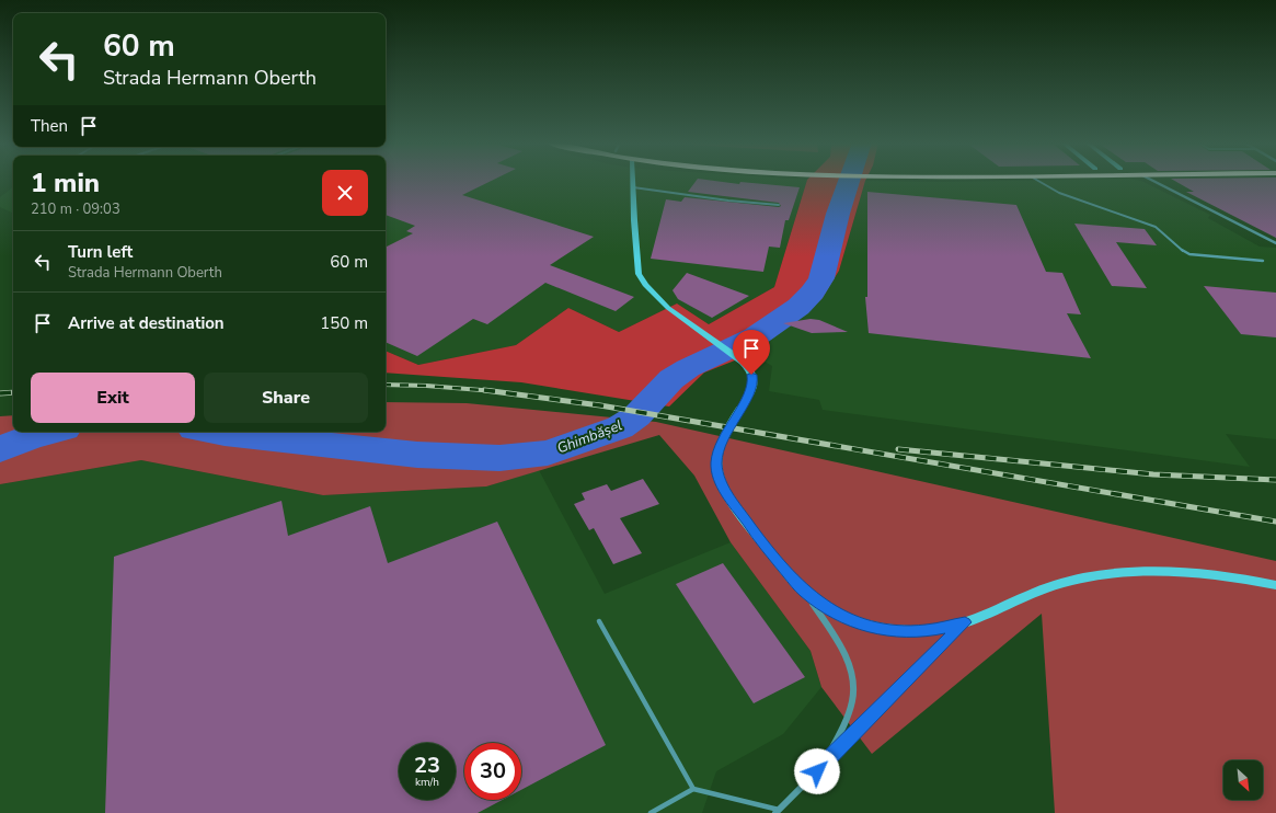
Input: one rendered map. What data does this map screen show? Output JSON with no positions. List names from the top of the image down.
{
  "water": ["Ghimbășel"],
  "north": "bottom right",
  "page": {
    "turn": ["60 m", "Strada Hermann Oberth"],
    "then": "Then",
    "heading": ["1 min", "210 m · 09:03"],
    "list": [
      {
        "name": "Turn left",
        "note": "Strada Hermann Oberth",
        "value": "60 m"
      },
      {
        "name": "Arrive at destination",
        "value": "150 m"
      }
    ],
    "buttons": ["Exit", "Share"],
    "speed": "23 km/h",
    "limit": "30"
  }
}
